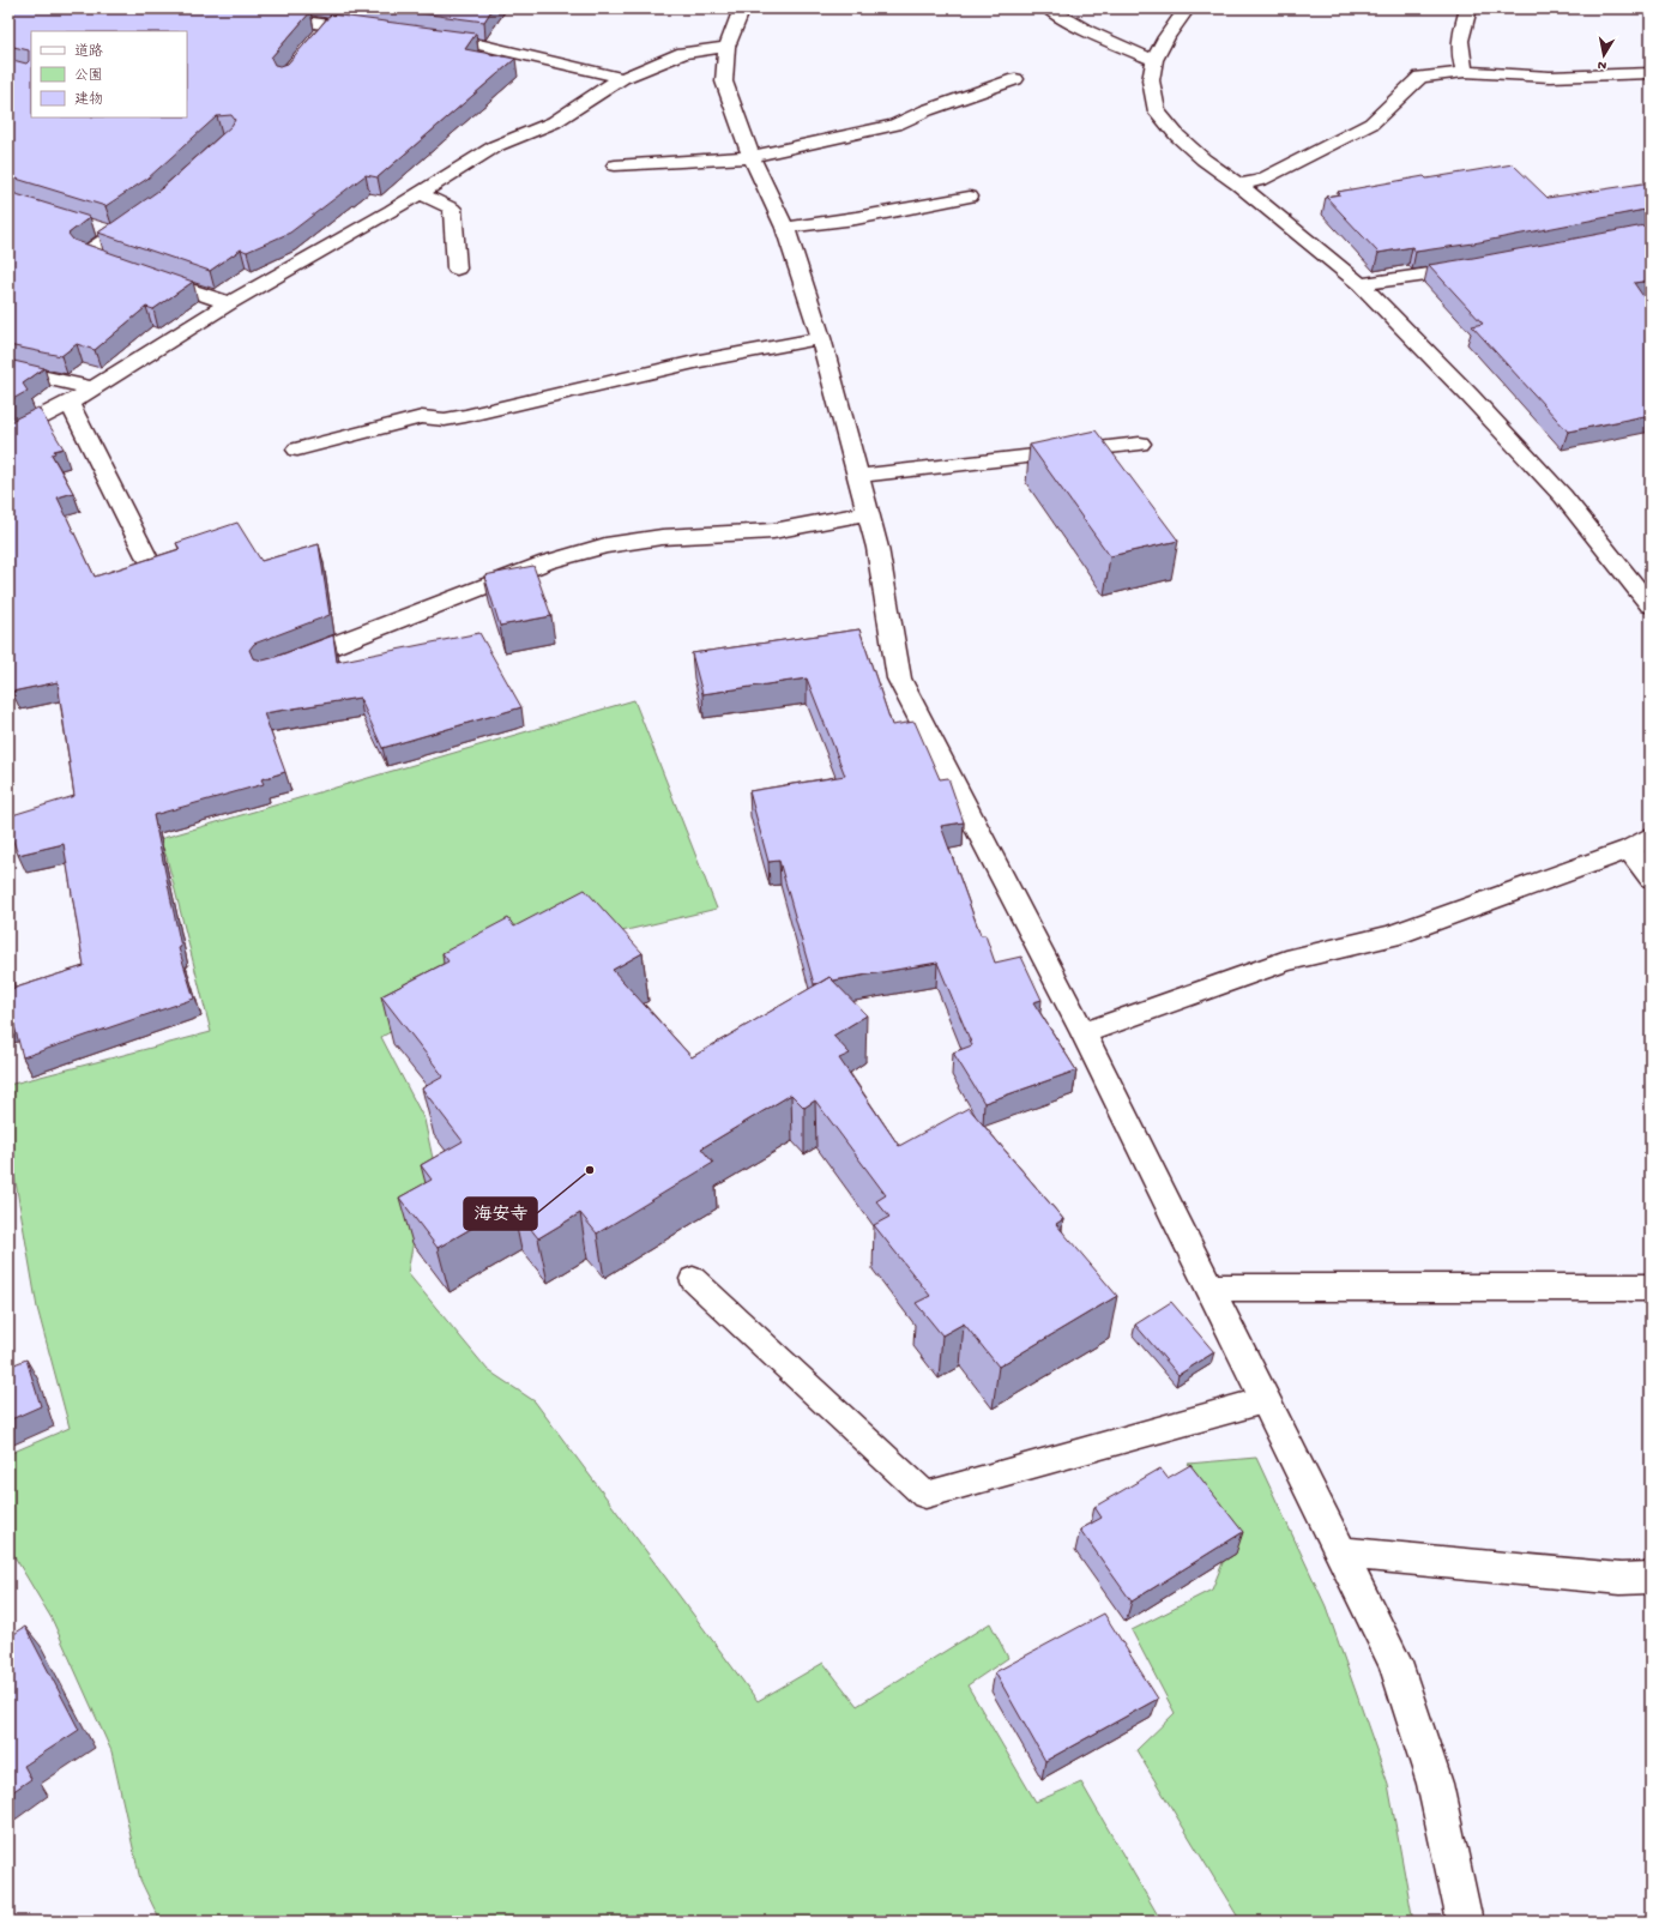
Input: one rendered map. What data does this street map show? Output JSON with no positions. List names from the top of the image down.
{
  "places": ["海安寺"],
  "legend": ["道路", "公園", "建物"],
  "north": "bottom"
}
